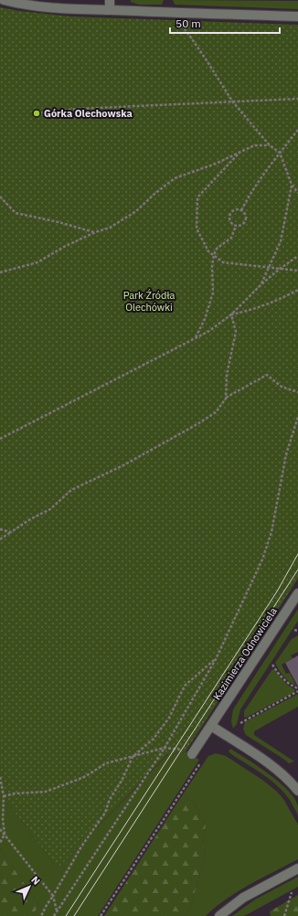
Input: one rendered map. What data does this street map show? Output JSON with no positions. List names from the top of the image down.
{
  "streets": {
    "street": ["Kazimierza Odnowiciela"]
  },
  "parks": ["Park Źródła Olechówki"],
  "places": ["Górka Olechowska"],
  "scale_bar": "50 m",
  "north": "top right"
}
